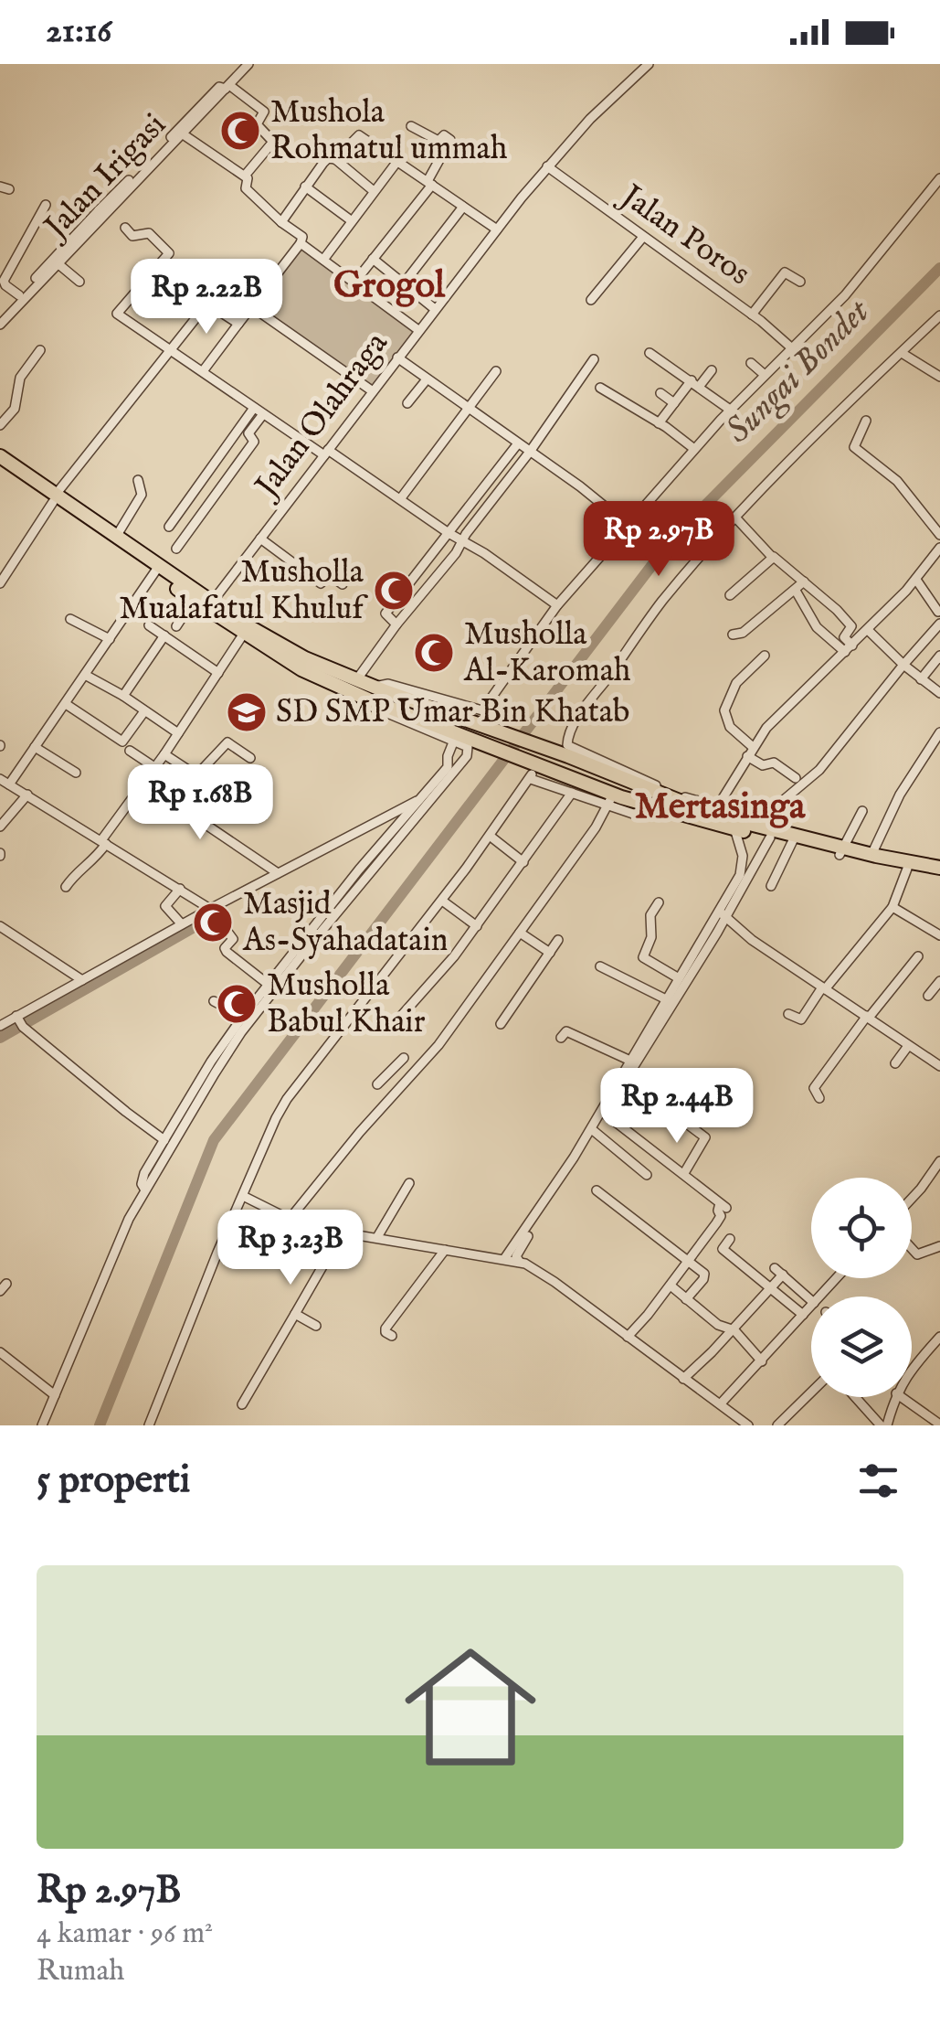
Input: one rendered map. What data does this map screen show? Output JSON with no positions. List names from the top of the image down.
{
  "streets": {
    "street": ["Jalan Irigasi", "Jalan Poros", "Jalan Olahraga"]
  },
  "crossings": [
    ["Jalan Poros", "Jalan Olahraga"]
  ],
  "districts": ["Grogol", "Mertasinga"],
  "water": ["Sungai Bondet"],
  "places": {
    "mosque": [
      "Mushola Rohmatul ummah",
      "Musholla Mualafatul Khuluf",
      "Musholla Al-Karomah",
      "Masjid As-Syahadatain",
      "Musholla Babul Khair"
    ],
    "school or university": ["SD SMP Umar Bin Khatab"]
  },
  "page": {
    "status": "21:16",
    "price": [
      "Rp 2.22B",
      "Rp 2.97B",
      "Rp 1.68B",
      "Rp 2.44B",
      "Rp 3.23B"
    ],
    "heading": "5 properti",
    "list": [
      {
        "name": "Rp 2.97B",
        "note": "4 kamar · 96 m² · Rumah"
      }
    ]
  }
}
